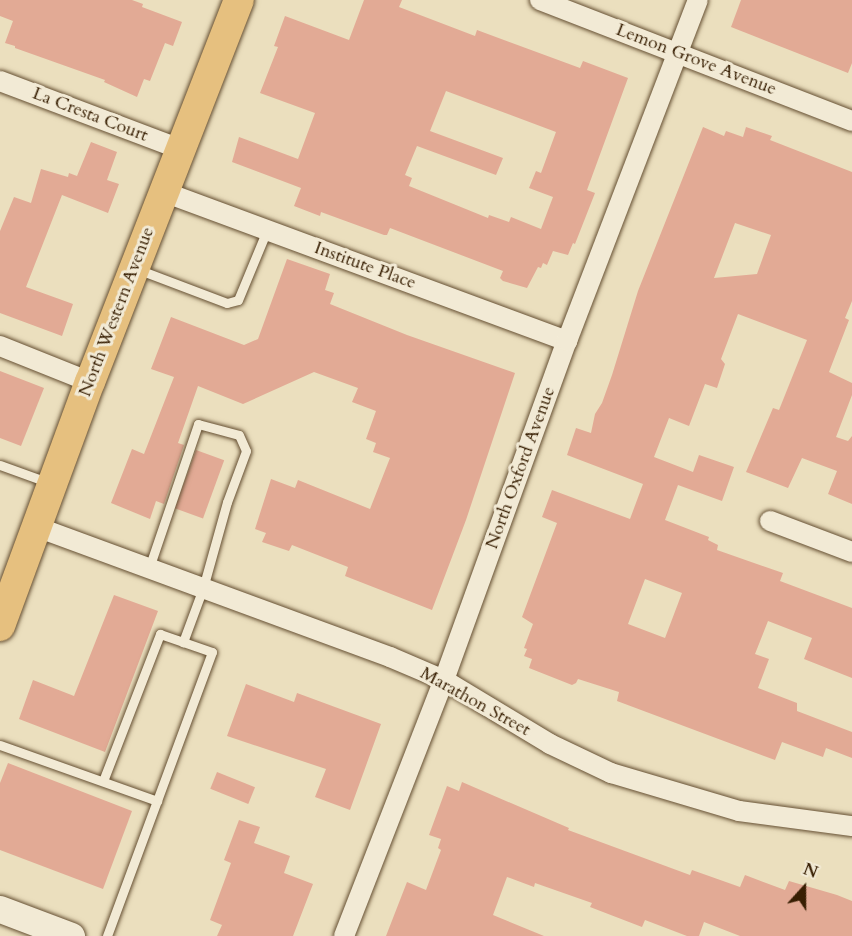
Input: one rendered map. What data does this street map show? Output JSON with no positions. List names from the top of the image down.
{
  "streets": {
    "main road": ["North Western Avenue"],
    "street": [
      "Lemon Grove Avenue",
      "La Cresta Court",
      "Institute Place",
      "North Oxford Avenue",
      "Marathon Street"
    ]
  },
  "crossings": [
    ["Lemon Grove Avenue", "North Oxford Avenue"],
    ["La Cresta Court", "North Western Avenue"],
    ["Institute Place", "North Western Avenue"],
    ["Institute Place", "North Oxford Avenue"],
    ["North Western Avenue", "Marathon Street"],
    ["North Oxford Avenue", "Marathon Street"]
  ],
  "north": "top"
}
